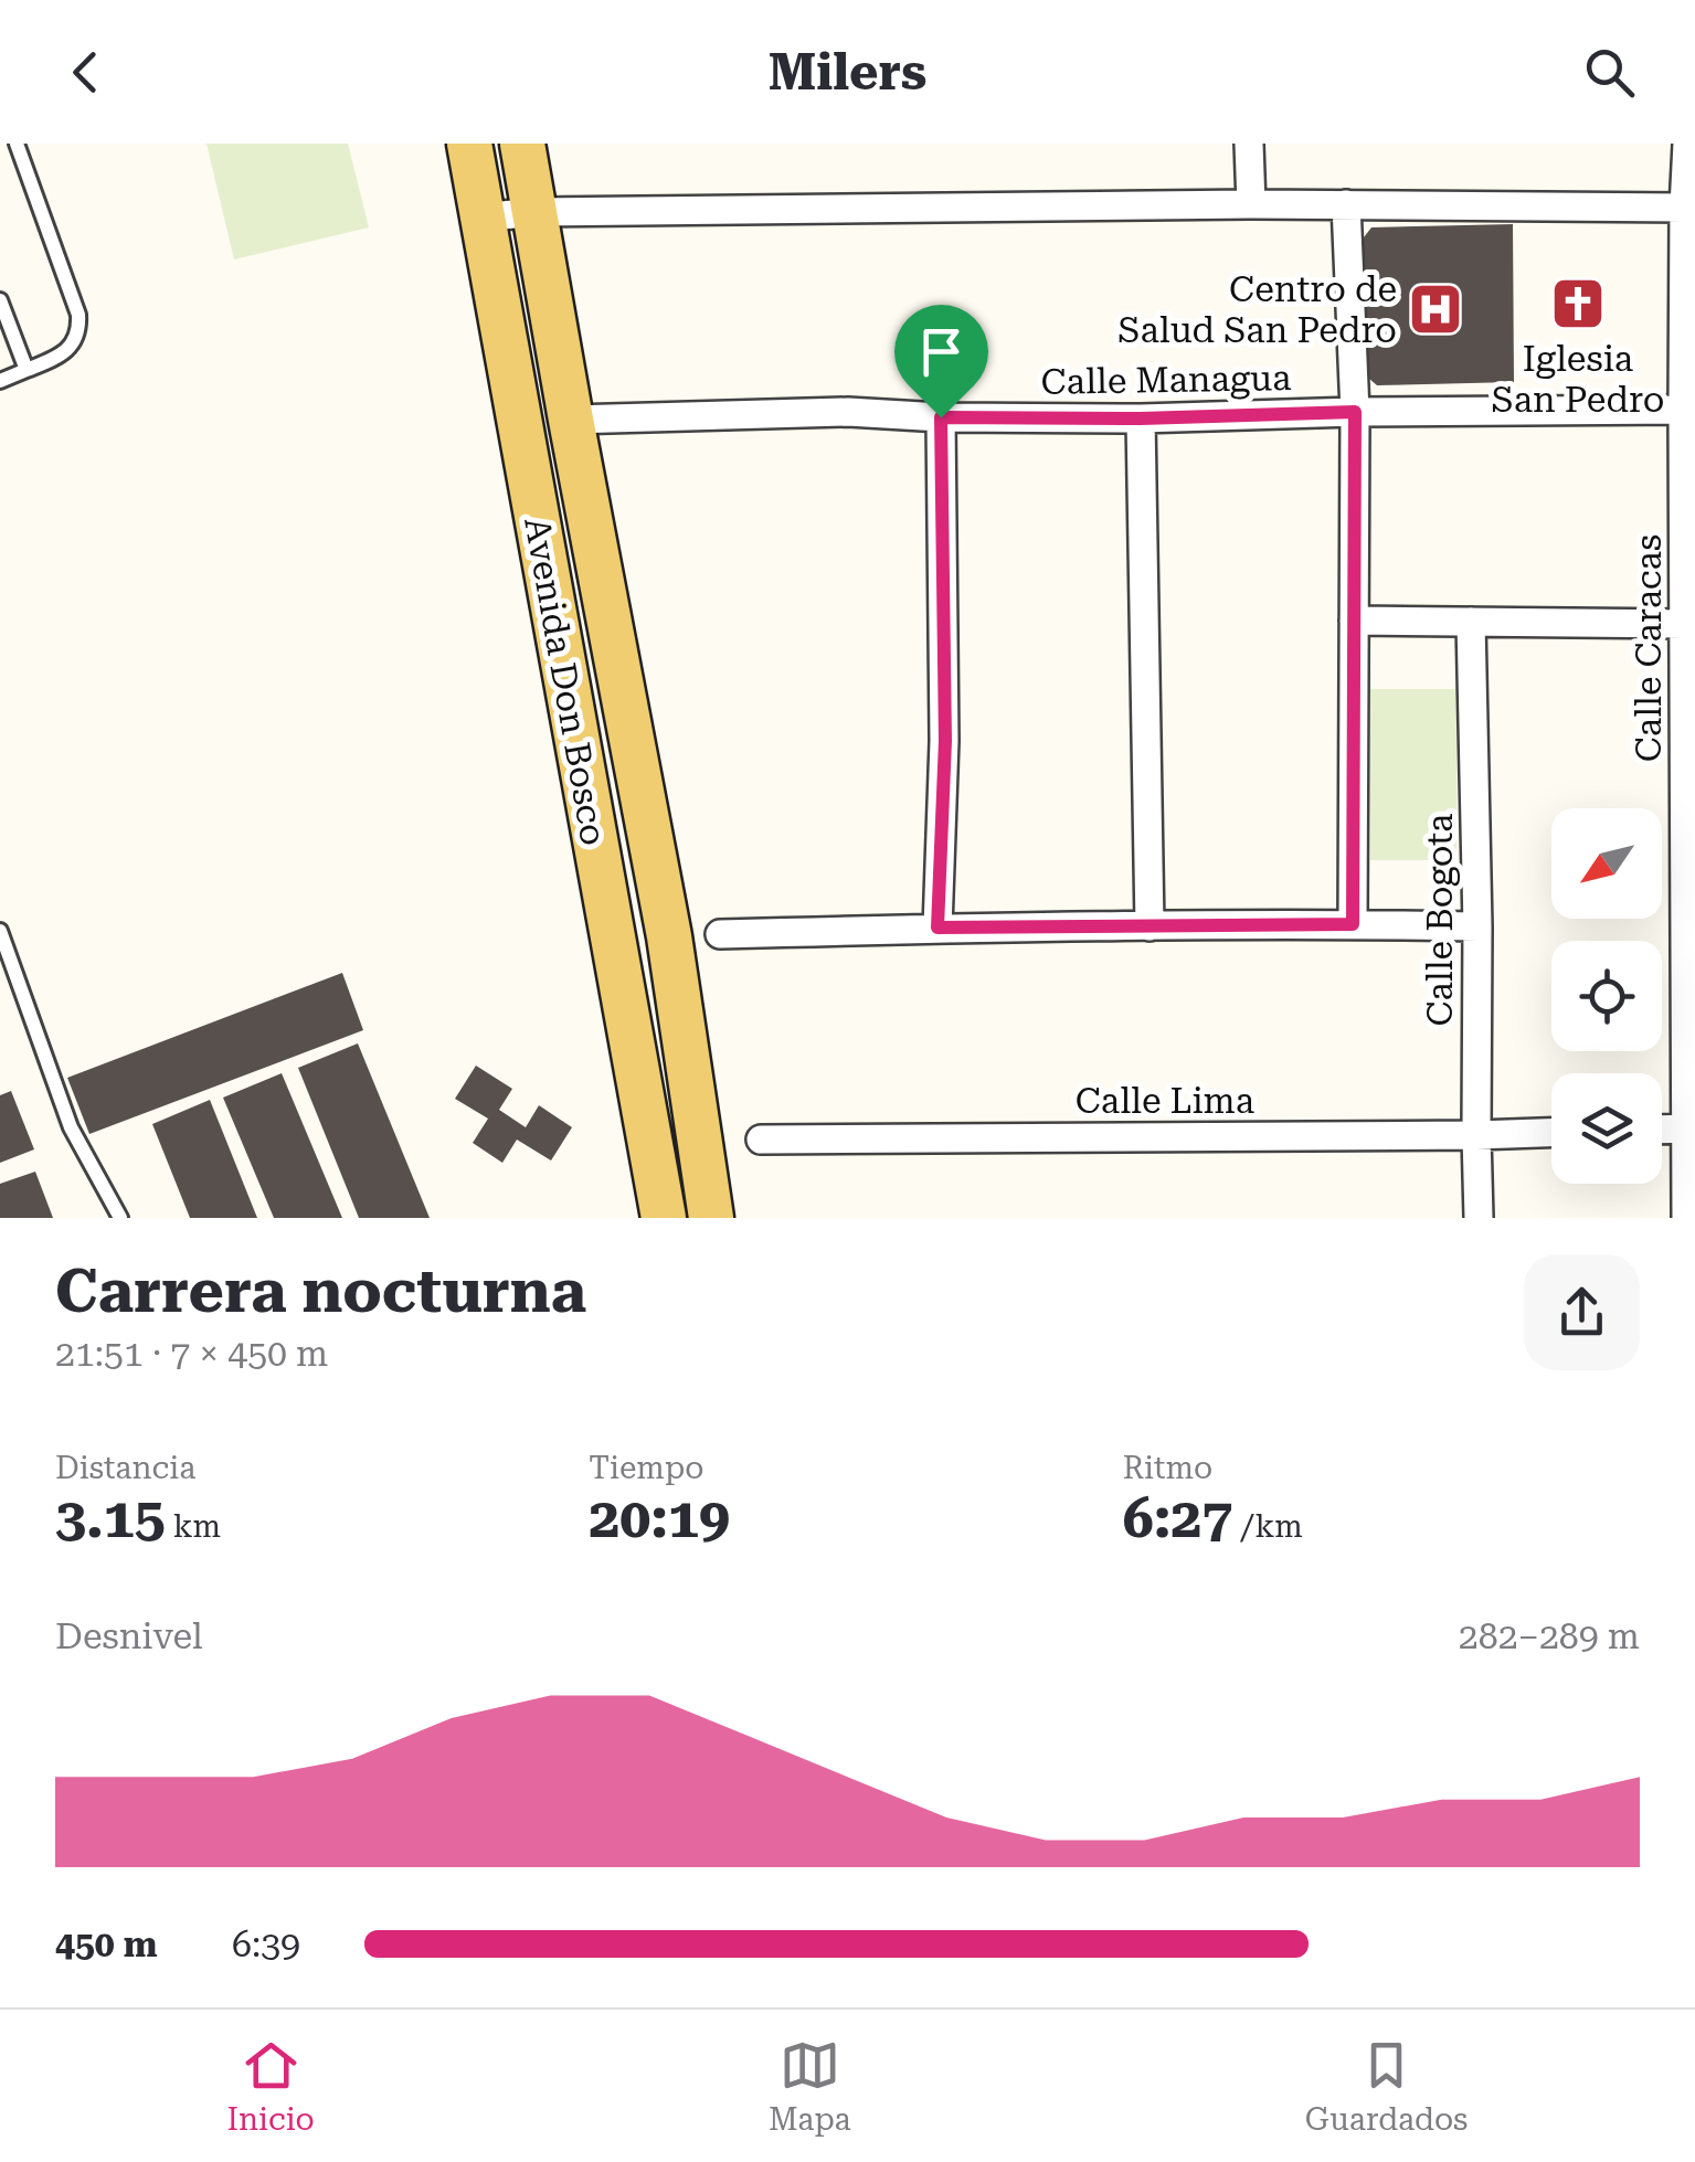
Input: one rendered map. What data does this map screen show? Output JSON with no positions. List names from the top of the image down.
{
  "streets": {
    "main road": ["Avenida Don Bosco"],
    "street": [
      "Calle Managua",
      "Calle Caracas",
      "Calle Bogota",
      "Calle Lima"
    ]
  },
  "crossings": [
    ["Calle Managua", "Calle Caracas"],
    ["Calle Managua", "Avenida Don Bosco"],
    ["Calle Bogota", "Calle Lima"]
  ],
  "places": {
    "church": ["Iglesia San Pedro"],
    "hospital": ["Centro de Salud San Pedro"]
  },
  "north": "bottom left",
  "page": {
    "header": "Milers",
    "heading": ["Carrera nocturna", "21:51 · 7 × 450 m"],
    "stats": [
      ["Distancia", "3.15 km"],
      ["Tiempo", "20:19"],
      ["Ritmo", "6:27 /km"]
    ],
    "chart": ["Desnivel", "282–289 m"],
    "list": [
      {
        "name": "450 m",
        "note": "6:39"
      }
    ],
    "tabs": ["Inicio", "Mapa", "Guardados"]
  }
}
